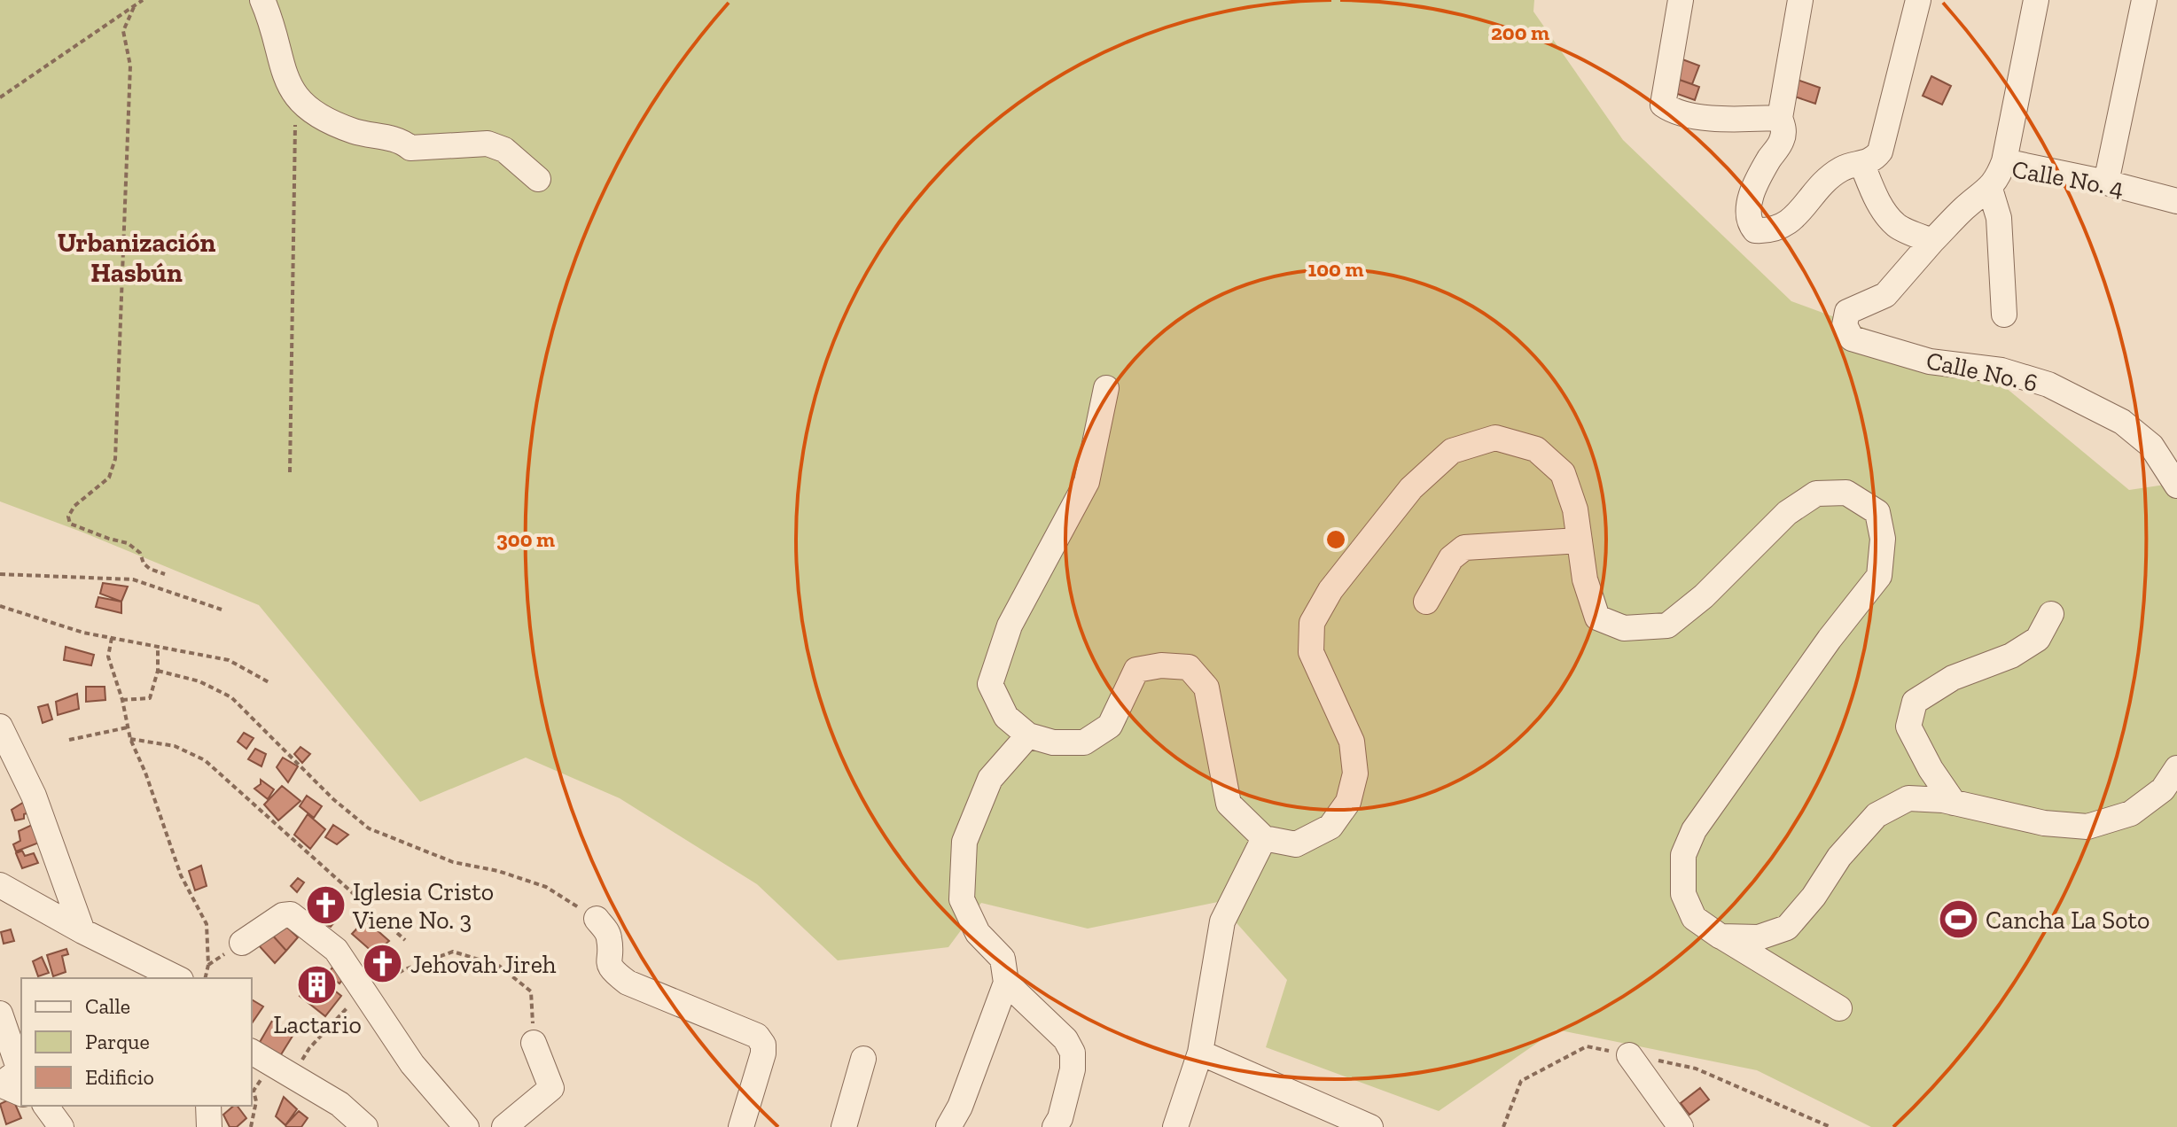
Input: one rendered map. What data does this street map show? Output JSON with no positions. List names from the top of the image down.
{
  "streets": {
    "street": ["Calle No. 4", "Calle No. 6"]
  },
  "crossings": [
    ["Calle No. 4", "Calle No. 6"]
  ],
  "districts": ["Urbanización Hasbún"],
  "places": {
    "church": ["Iglesia Cristo Viene No. 3", "Jehovah Jireh"],
    "sports": ["Cancha La Soto"],
    "building": ["Lactario"]
  },
  "legend": ["Calle", "Parque", "Edificio"],
  "rings": ["200 m", "100 m", "300 m"]
}
